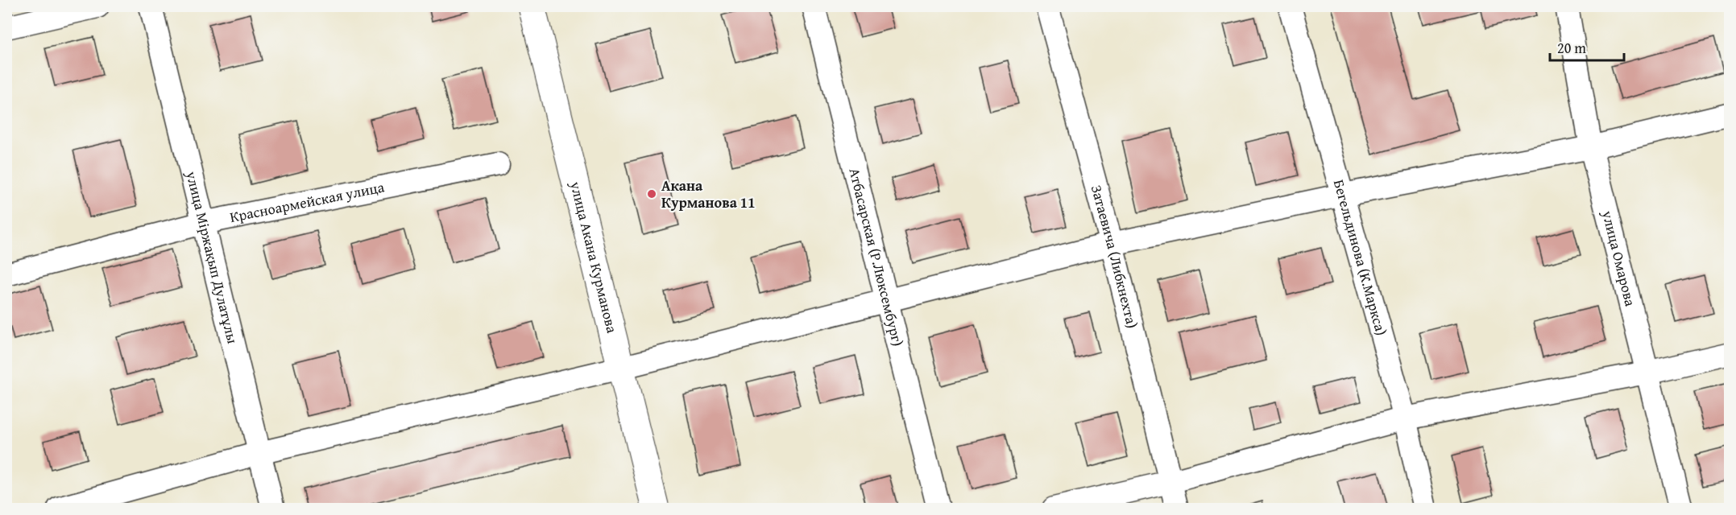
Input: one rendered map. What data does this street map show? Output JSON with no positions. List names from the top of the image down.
{
  "streets": {
    "main road": ["улица Акана Курманова"],
    "street": [
      "Красноармейская улица",
      "Затаевича (Либкнехта)",
      "Бегельдинова (К.Маркса)",
      "улица Міржақып Дулатұлы",
      "Атбасарская (Р.Люксембург)",
      "улица Омарова"
    ]
  },
  "crossings": [
    ["Красноармейская улица", "улица Міржақып Дулатұлы"]
  ],
  "places": ["Акана Курманова 11"],
  "scale_bar": "20 m"
}
